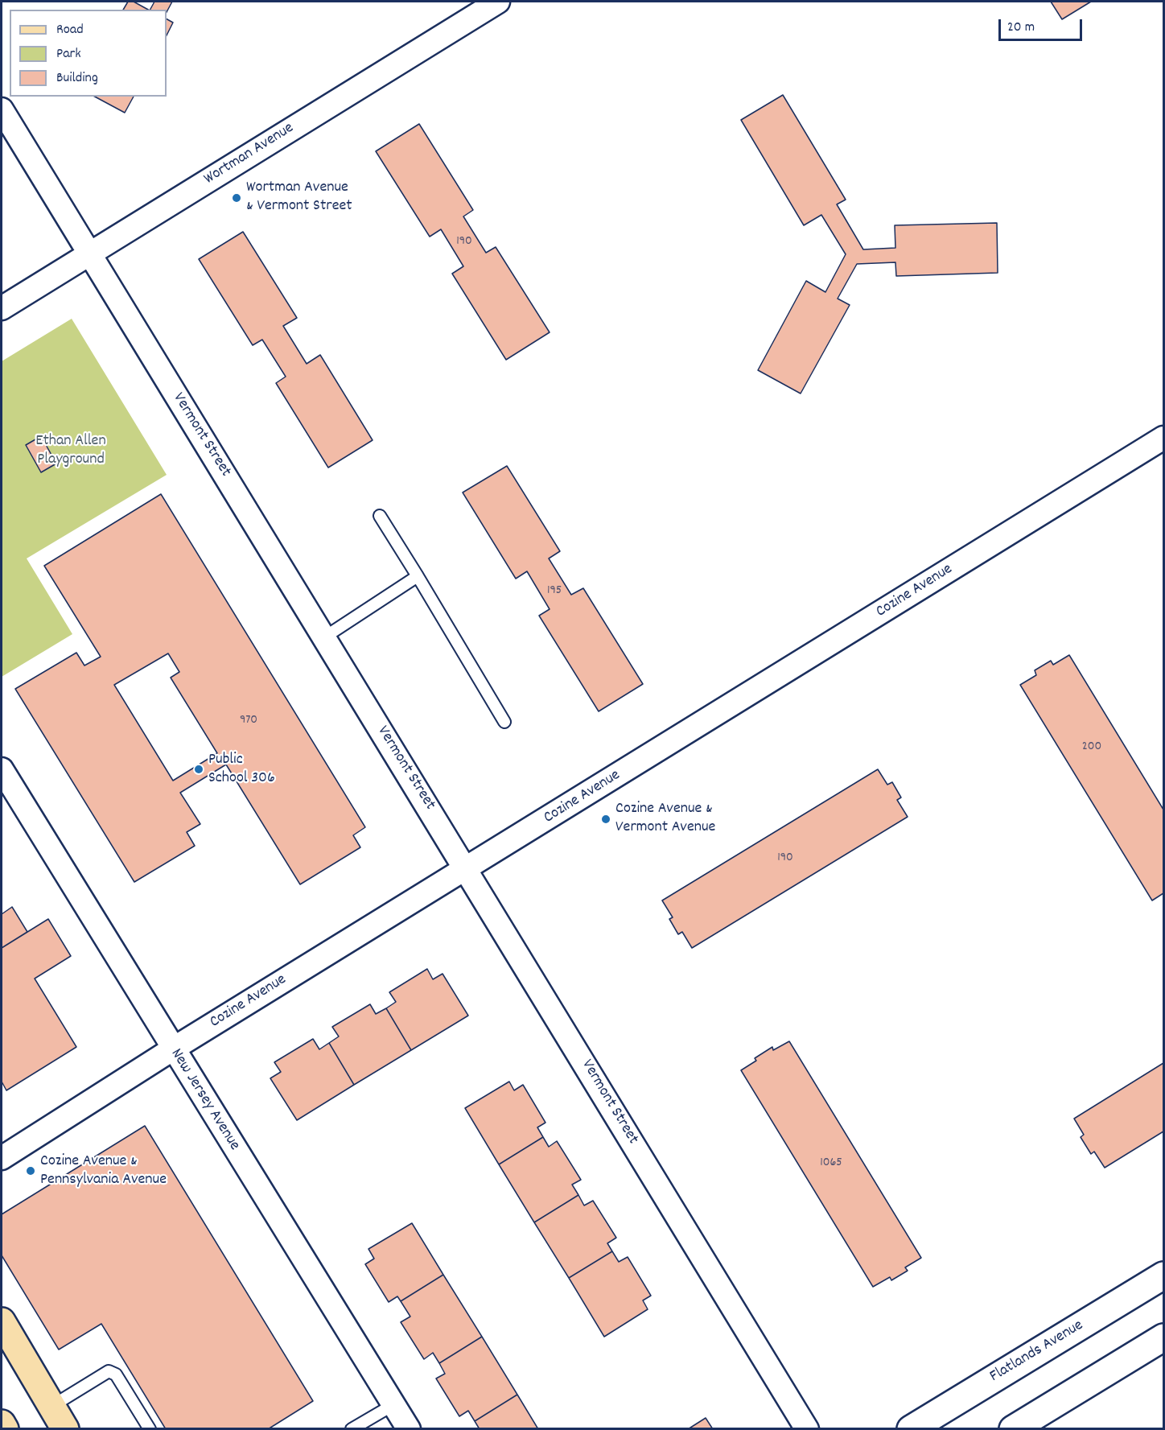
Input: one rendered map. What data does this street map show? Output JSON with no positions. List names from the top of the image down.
{
  "streets": {
    "main road": ["Flatlands Avenue"],
    "street": [
      "Wortman Avenue",
      "Vermont Street",
      "Cozine Avenue",
      "New Jersey Avenue"
    ]
  },
  "crossings": [
    ["Wortman Avenue", "Vermont Street"],
    ["Vermont Street", "Cozine Avenue"],
    ["Cozine Avenue", "New Jersey Avenue"]
  ],
  "parks": ["Ethan Allen Playground"],
  "places": [
    "Wortman Avenue & Vermont Street",
    "Public School 306",
    "Cozine Avenue & Vermont Avenue",
    "Cozine Avenue & Pennsylvania Avenue"
  ],
  "house_numbers": [
    "190",
    "195",
    "970",
    "200",
    "190",
    "1065"
  ],
  "legend": ["Road", "Park", "Building"],
  "scale_bar": "20 m"
}
